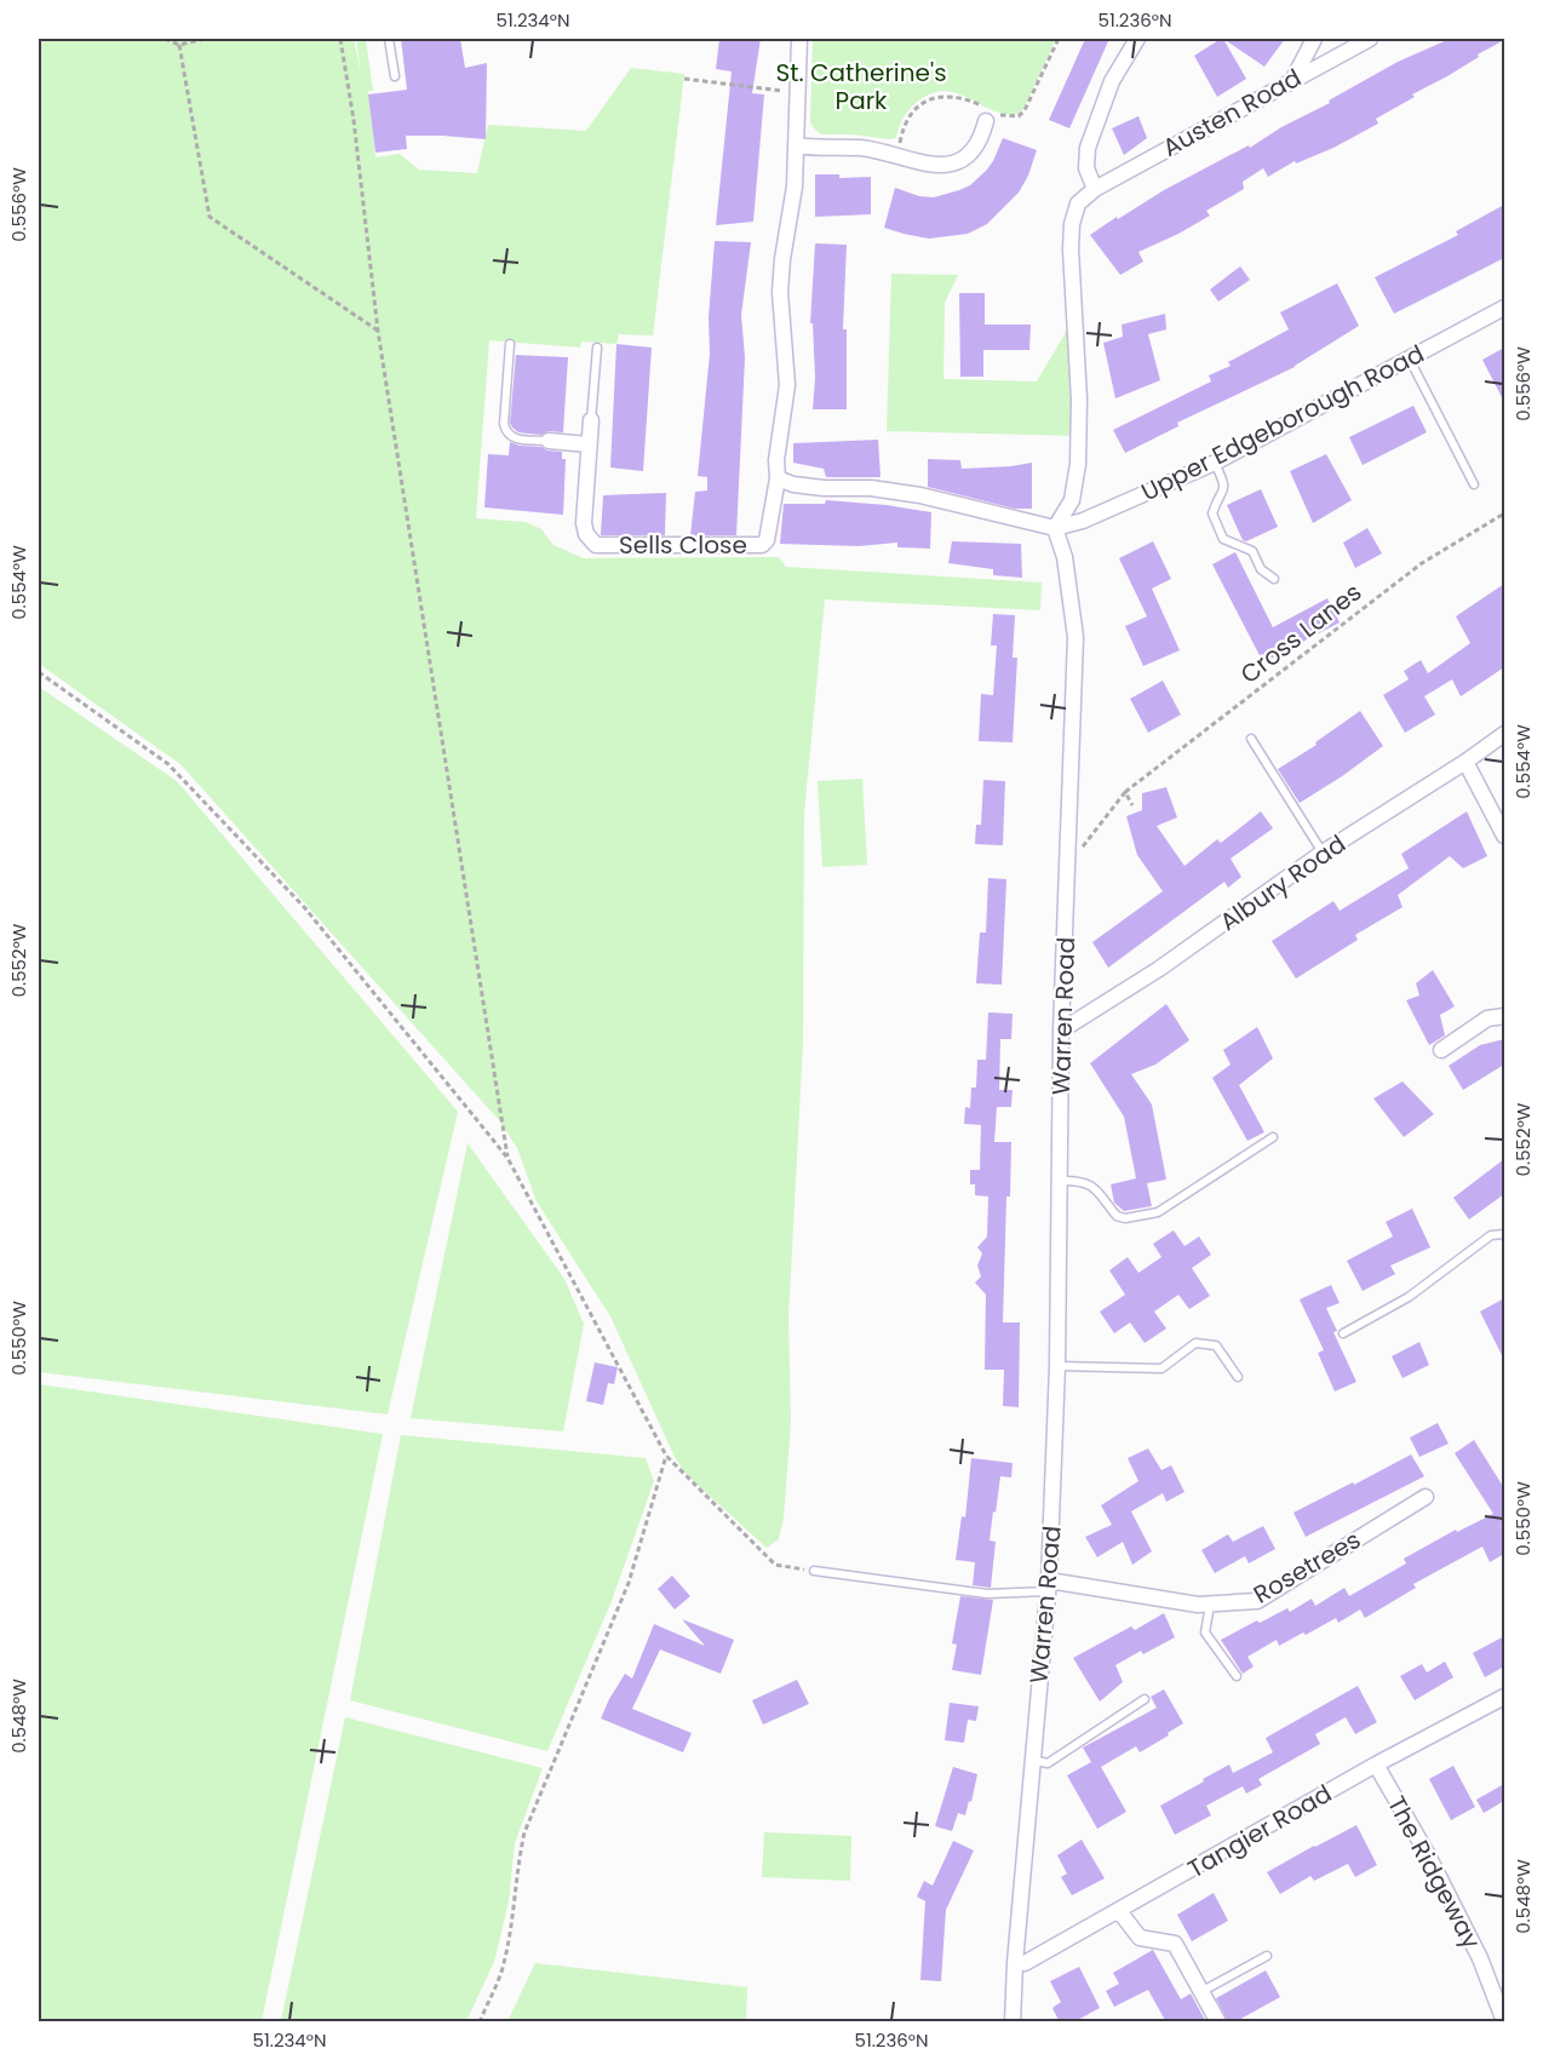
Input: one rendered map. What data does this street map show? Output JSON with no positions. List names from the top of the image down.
{
  "streets": {
    "street": [
      "Austen Road",
      "Upper Edgeborough Road",
      "Sells Close",
      "Albury Road",
      "Warren Road",
      "Rosetrees",
      "Tangier Road",
      "The Ridgeway"
    ],
    "path": ["Cross Lanes"]
  },
  "crossings": [
    ["Upper Edgeborough Road", "Warren Road"],
    ["Cross Lanes", "Warren Road"],
    ["Albury Road", "Warren Road"],
    ["Warren Road", "Rosetrees"],
    ["Warren Road", "Tangier Road"],
    ["Tangier Road", "The Ridgeway"]
  ],
  "parks": ["St. Catherine's Park"],
  "coordinates": [
    "51.234°N",
    "51.236°N",
    "0.556°W",
    "0.554°W",
    "0.552°W",
    "0.550°W",
    "0.548°W"
  ]
}
